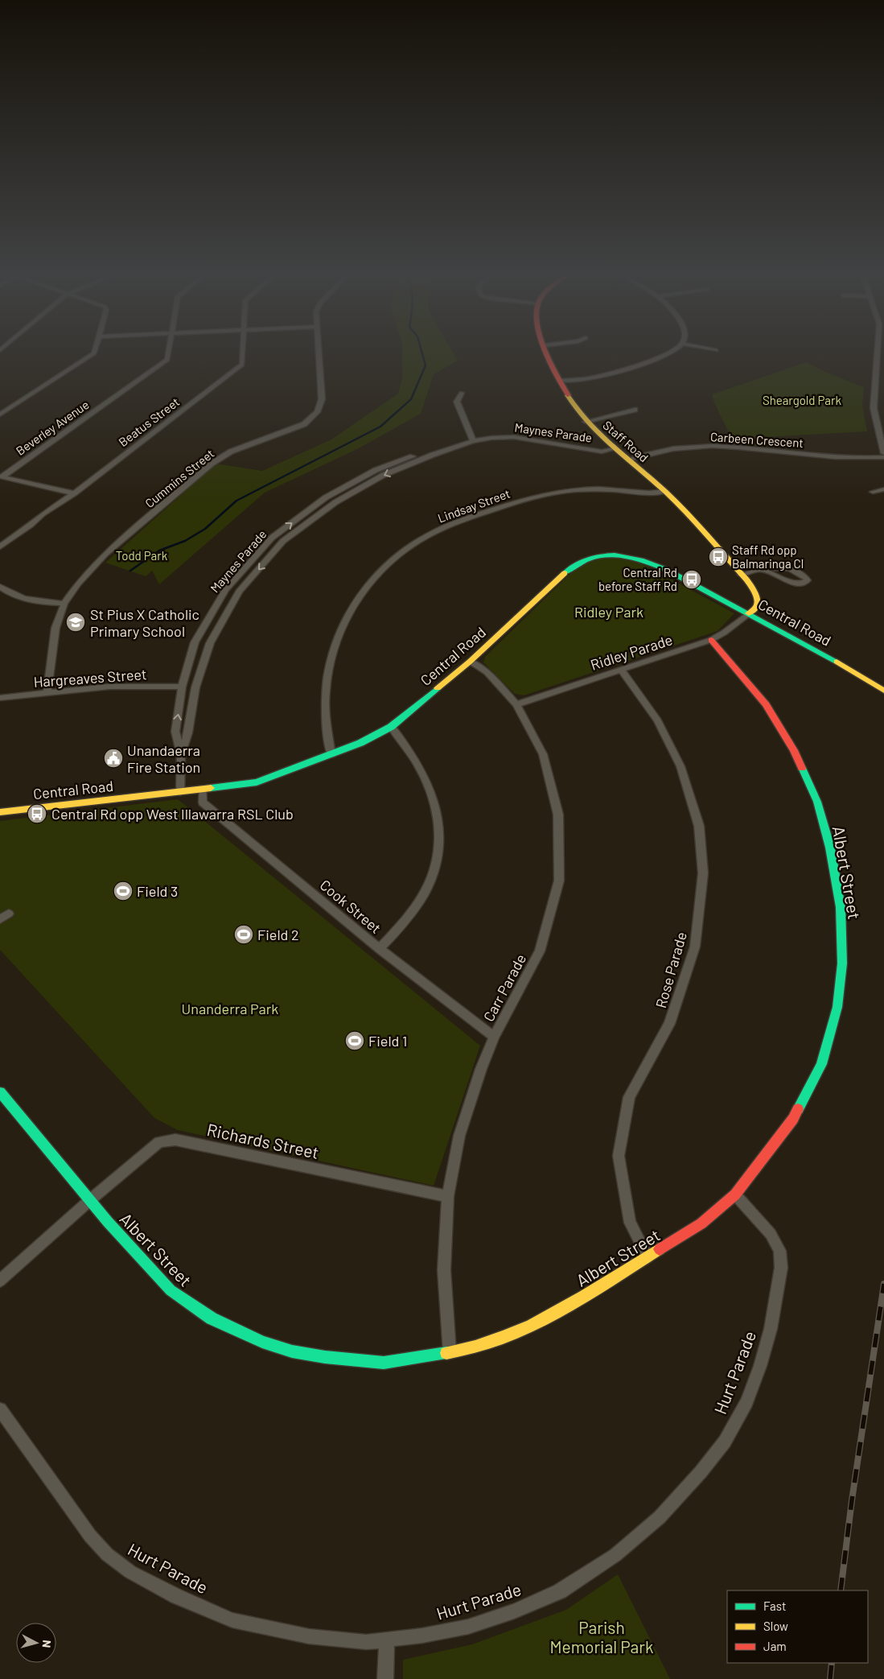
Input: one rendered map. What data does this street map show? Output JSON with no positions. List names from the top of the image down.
{
  "streets": {
    "street": [
      "Beatus Street",
      "Beverley Avenue",
      "Maynes Parade",
      "Carbeen Crescent",
      "Staff Road",
      "Cummins Street",
      "Lindsay Street",
      "Central Road",
      "Ridley Parade",
      "Hargreaves Street",
      "Albert Street",
      "Cook Street",
      "Rose Parade",
      "Carr Parade",
      "Richards Street",
      "Hurt Parade"
    ]
  },
  "crossings": [
    ["Maynes Parade", "Staff Road"],
    ["Maynes Parade", "Central Road"],
    ["Maynes Parade", "Hargreaves Street"],
    ["Carbeen Crescent", "Staff Road"],
    ["Staff Road", "Lindsay Street"],
    ["Staff Road", "Central Road"],
    ["Staff Road", "Ridley Parade"],
    ["Cummins Street", "Hargreaves Street"],
    ["Lindsay Street", "Central Road"],
    ["Central Road", "Ridley Parade"],
    ["Central Road", "Cook Street"],
    ["Central Road", "Carr Parade"],
    ["Ridley Parade", "Albert Street"],
    ["Ridley Parade", "Rose Parade"],
    ["Ridley Parade", "Carr Parade"],
    ["Albert Street", "Rose Parade"],
    ["Albert Street", "Carr Parade"],
    ["Albert Street", "Richards Street"],
    ["Albert Street", "Hurt Parade"],
    ["Cook Street", "Carr Parade"],
    ["Carr Parade", "Richards Street"]
  ],
  "parks": [
    "Sheargold Park",
    "Todd Park",
    "Ridley Park",
    "Unanderra Park",
    "Parish Memorial Park"
  ],
  "places": {
    "bus stop": ["Staff Rd opp Balmaringa Cl", "Central Rd before Staff Rd", "Central Rd opp West Illawarra RSL Club"],
    "school or university": ["St Pius X Catholic Primary School"],
    "public building": ["Unandaerra Fire Station"],
    "sports": ["Field 3", "Field 2", "Field 1"]
  },
  "legend": ["Fast", "Slow", "Jam"],
  "north": "right"
}
